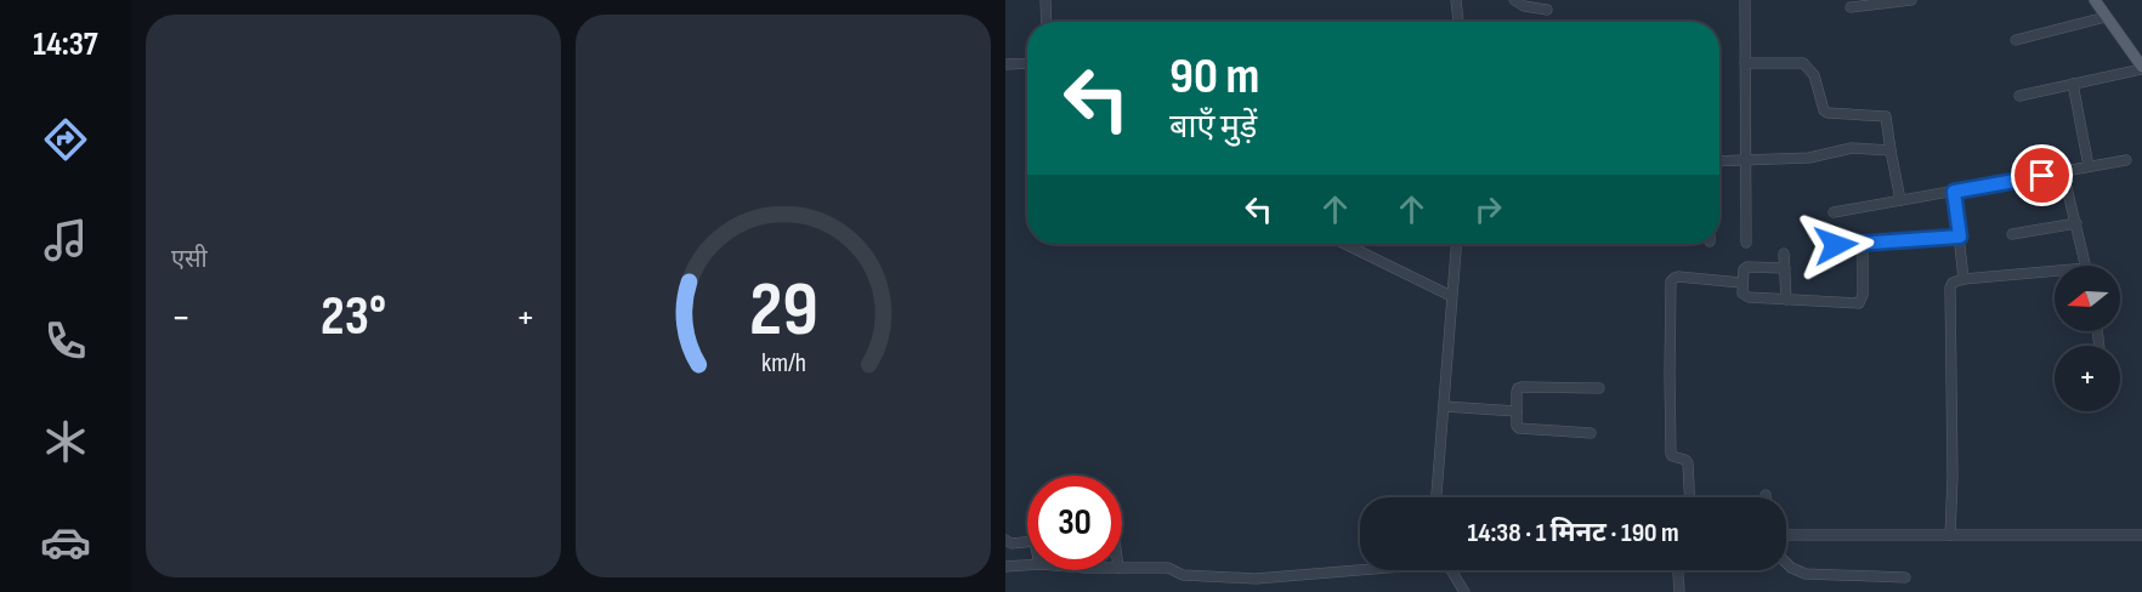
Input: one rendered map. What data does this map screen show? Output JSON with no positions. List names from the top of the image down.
{
  "north": "left",
  "page": {
    "tabs": "14:37",
    "tile": "एसी",
    "turn": ["90 m", "बाएँ मुड़ें"],
    "map_buttons": "+",
    "heat": ["−", "23°", "+"],
    "limit": "30",
    "trip": "14:38 · 1 मिनट · 190 m",
    "gauge": ["29", "km/h"]
  }
}
